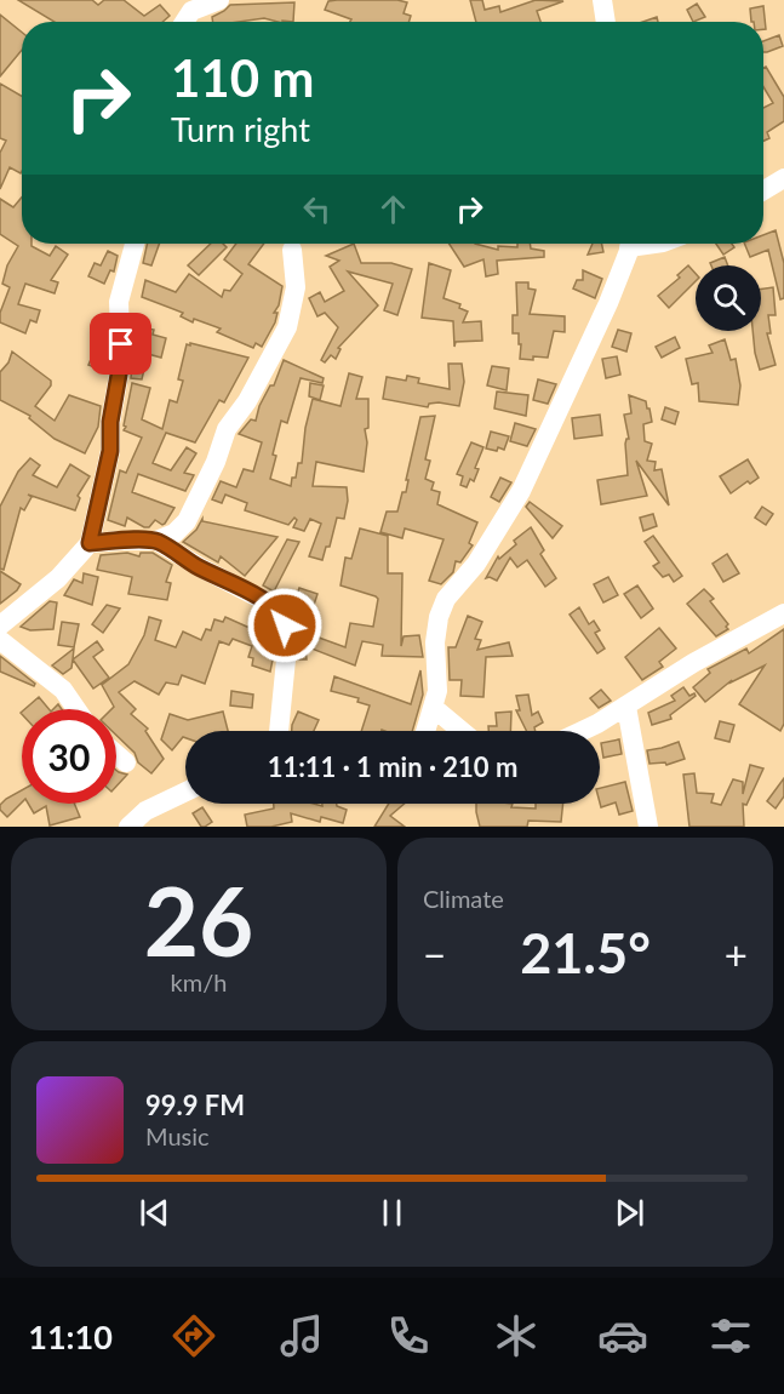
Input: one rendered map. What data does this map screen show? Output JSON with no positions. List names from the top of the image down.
{
  "page": {
    "turn": ["110 m", "Turn right"],
    "limit": "30",
    "trip": "11:11 · 1 min · 210 m",
    "tile": [
      ["26", "km/h"],
      "Climate"
    ],
    "heat": ["−", "21.5°", "+"],
    "song": ["99.9 FM", "Music"],
    "tabs": "11:10"
  }
}
